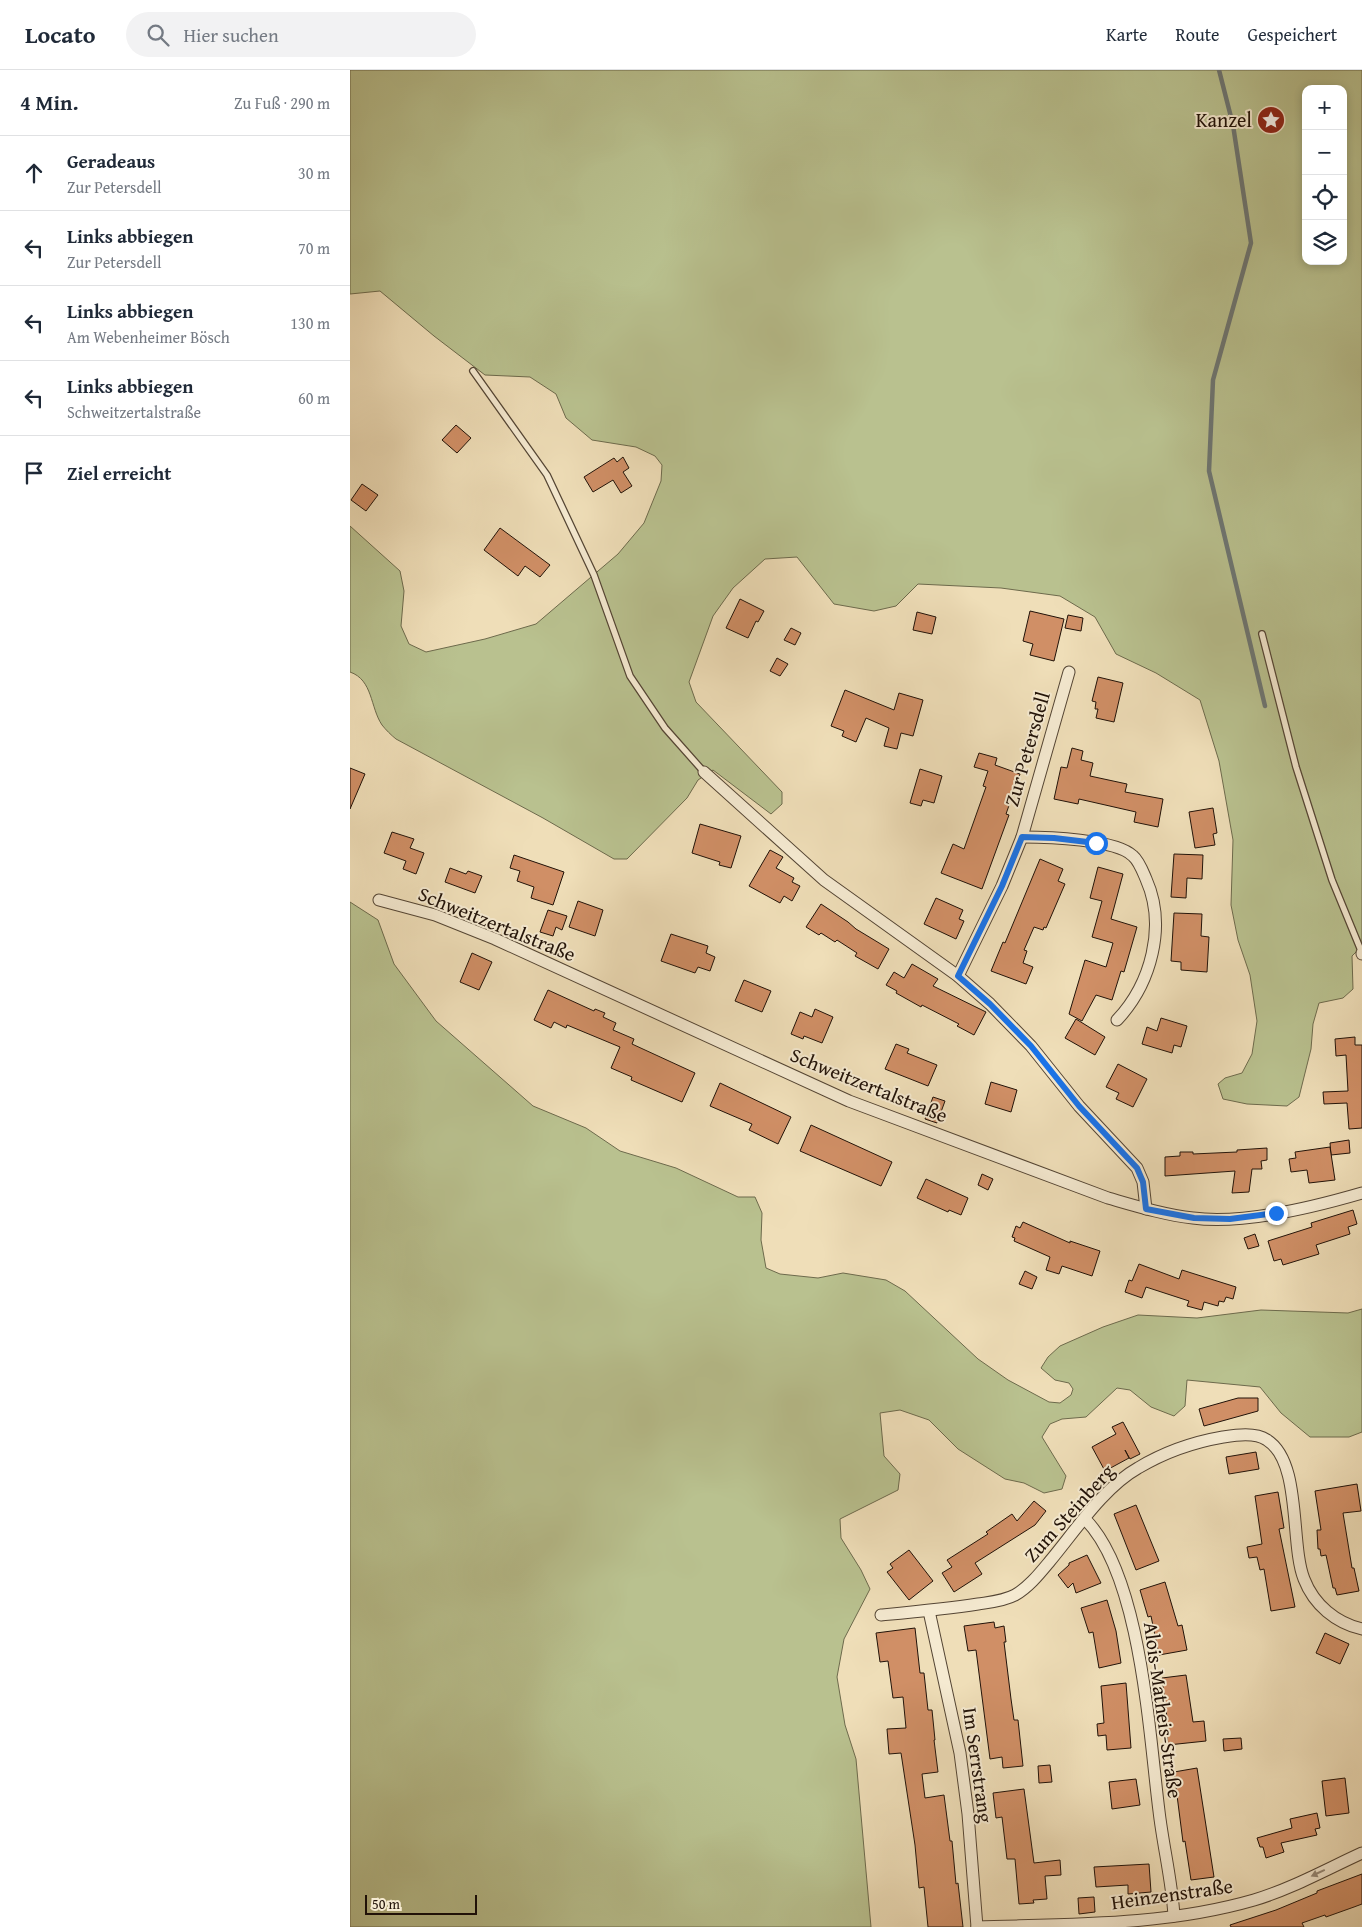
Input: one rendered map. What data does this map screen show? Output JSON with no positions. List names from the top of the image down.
{
  "streets": {
    "street": [
      "Zur Petersdell",
      "Schweitzertalstraße",
      "Zum Steinberg",
      "Alois-Matheis-Straße",
      "Im Serrstrang",
      "Heinzenstraße"
    ]
  },
  "crossings": [
    ["Zum Steinberg", "Alois-Matheis-Straße"],
    ["Zum Steinberg", "Im Serrstrang"],
    ["Alois-Matheis-Straße", "Heinzenstraße"],
    ["Im Serrstrang", "Heinzenstraße"]
  ],
  "one_way": ["Heinzenstraße"],
  "places": {
    "place": ["Kanzel"]
  },
  "scale_bar": "50 m",
  "page": {
    "header": "Locato",
    "search": "Hier suchen",
    "nav": ["Karte", "Route", "Gespeichert"],
    "heading": ["4 Min.", "Zu Fuß · 290 m"],
    "map_buttons": ["+", "−"],
    "list": [
      ["Geradeaus", "Zur Petersdell", "30 m"],
      ["Links abbiegen", "Zur Petersdell", "70 m"],
      ["Links abbiegen", "Am Webenheimer Bösch", "130 m"],
      ["Links abbiegen", "Schweitzertalstraße", "60 m"],
      "Ziel erreicht"
    ],
    "scale": "50 m"
  }
}
